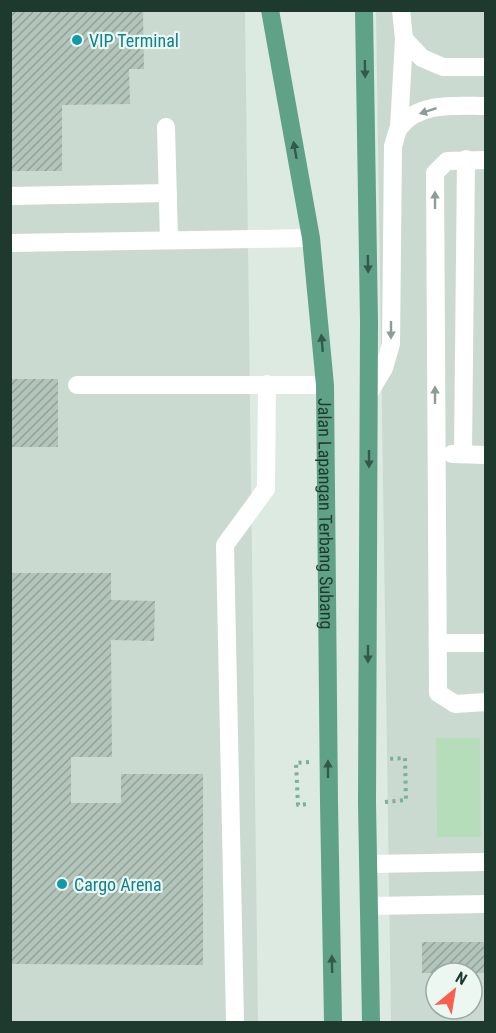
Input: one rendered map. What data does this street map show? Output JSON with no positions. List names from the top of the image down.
{
  "streets": {
    "main road": ["Jalan Lapangan Terbang Subang"]
  },
  "places": ["VIP Terminal", "Cargo Arena"],
  "north": "top right"
}
